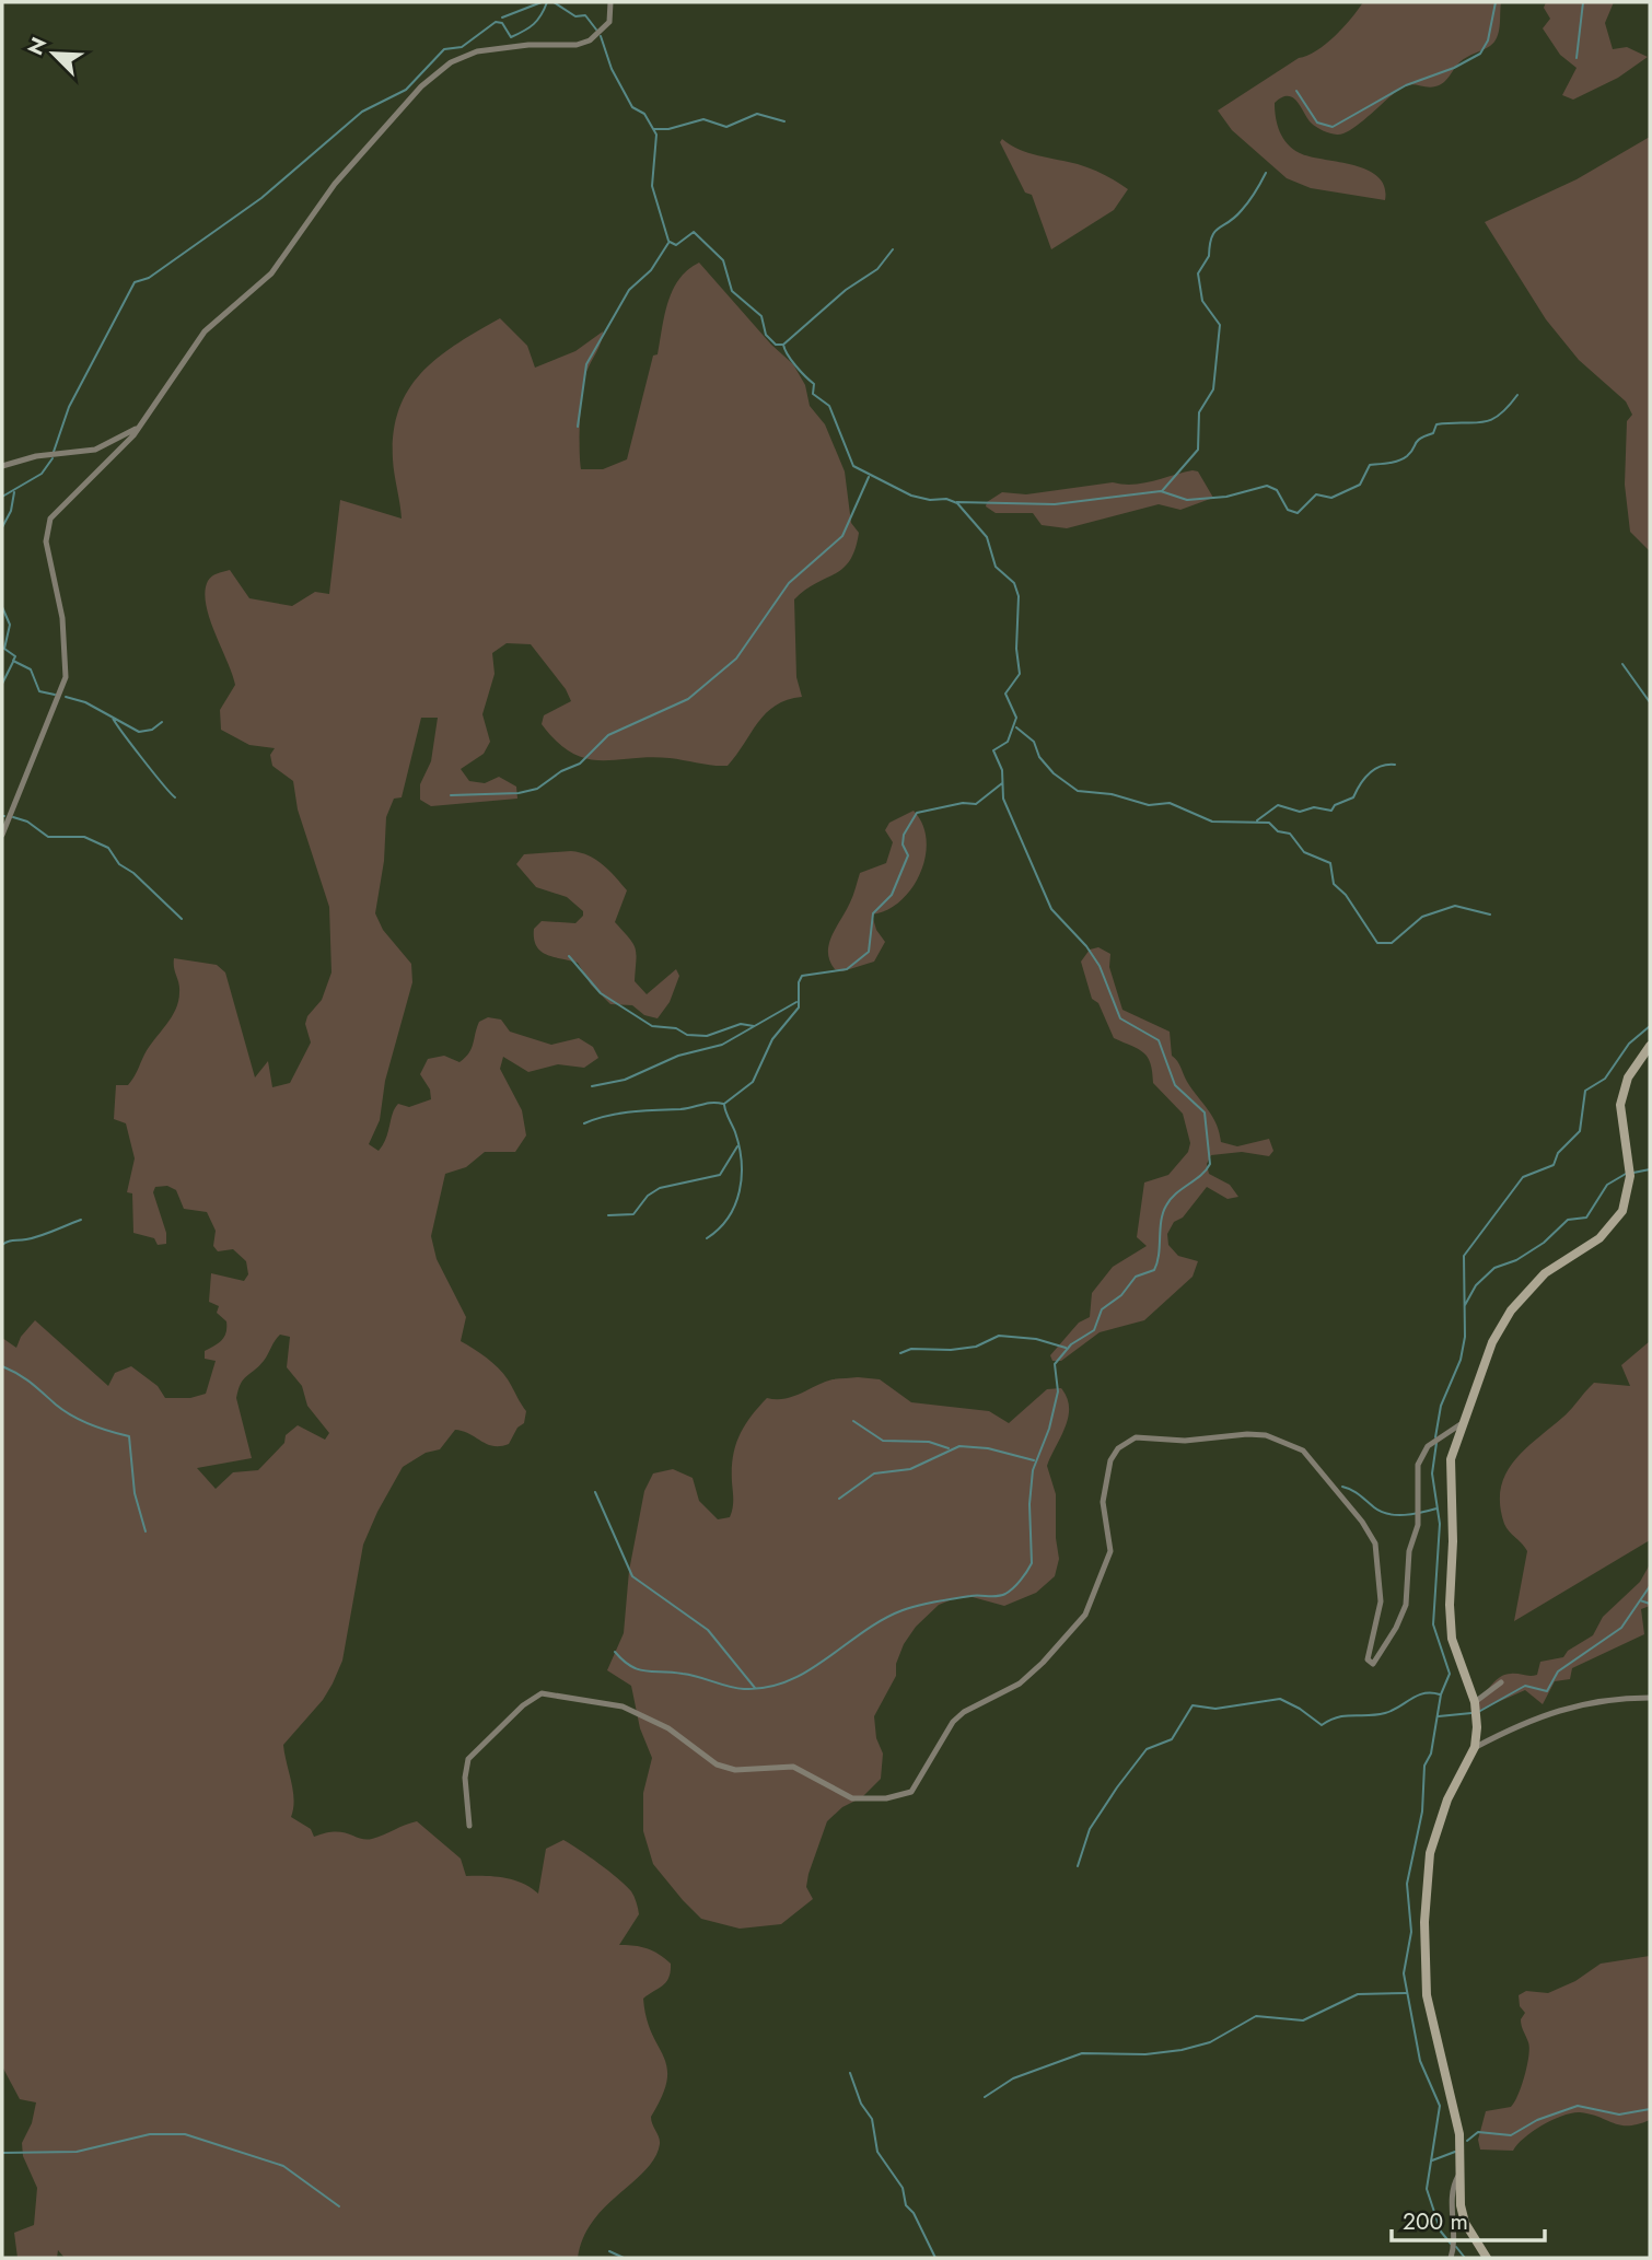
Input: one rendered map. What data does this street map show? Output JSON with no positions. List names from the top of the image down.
{
  "scale_bar": "200 m",
  "north": "top left"
}
